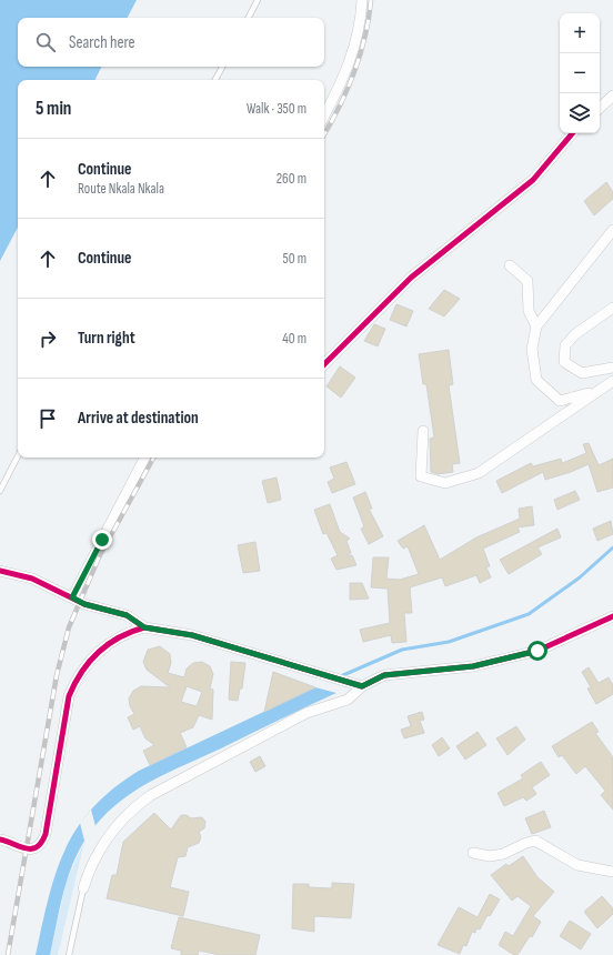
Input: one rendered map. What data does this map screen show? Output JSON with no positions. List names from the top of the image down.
{
  "page": {
    "map_buttons": ["+", "−"],
    "search": "Search here",
    "heading": ["5 min", "Walk · 350 m"],
    "list": [
      ["Continue", "Route Nkala Nkala", "260 m"],
      ["Continue", "50 m"],
      ["Turn right", "40 m"],
      "Arrive at destination"
    ]
  }
}
